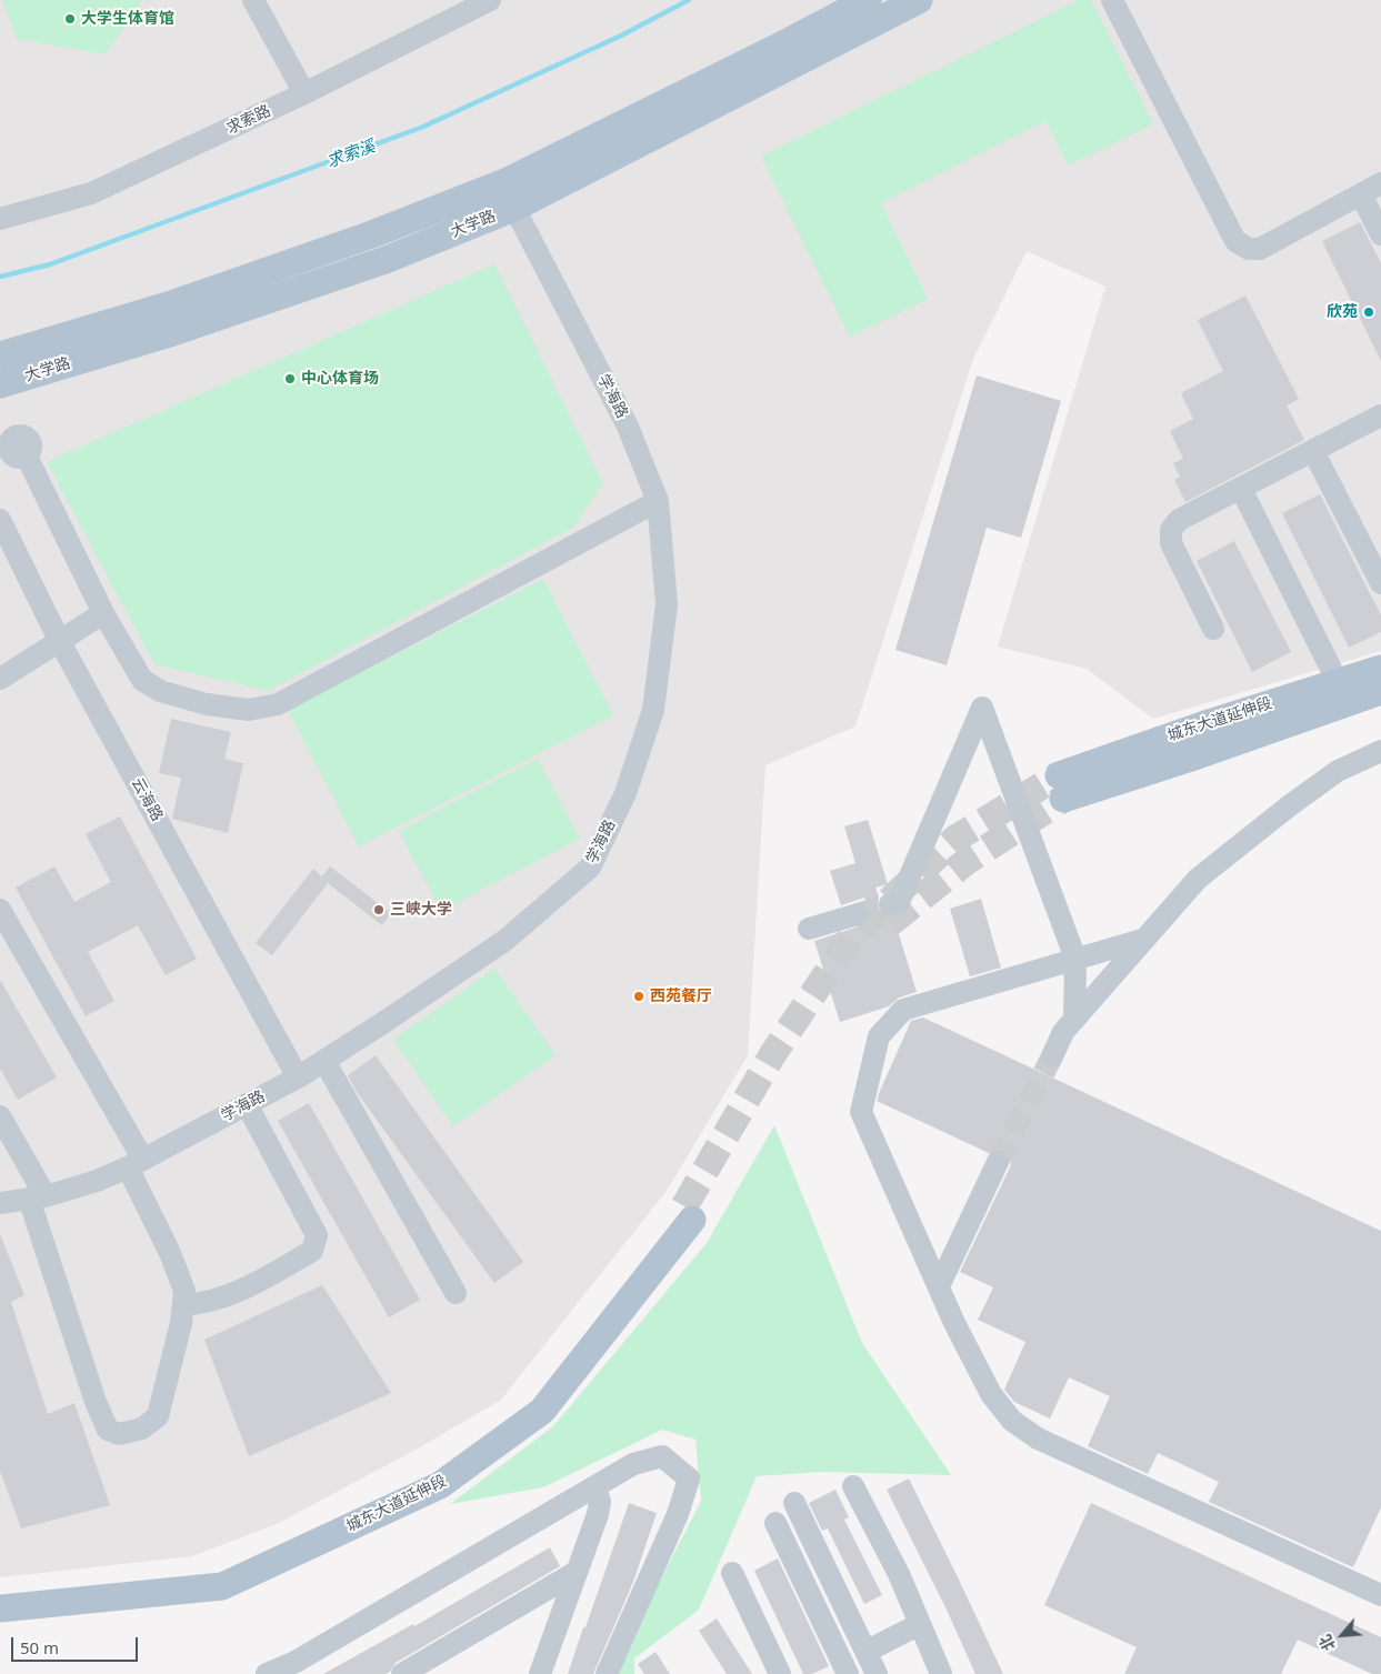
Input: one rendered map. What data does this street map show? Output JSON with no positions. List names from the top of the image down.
{
  "streets": {
    "main road": ["大学路", "城东大道延伸段"],
    "street": ["求索路", "学海路", "云海路"]
  },
  "crossings": [
    ["大学路", "学海路"],
    ["学海路", "云海路"]
  ],
  "water": ["求索溪"],
  "places": [
    "大学生体育馆",
    "欣苑",
    "中心体育场",
    "三峡大学",
    "西苑餐厅"
  ],
  "scale_bar": "50 m",
  "north": "bottom left"
}
